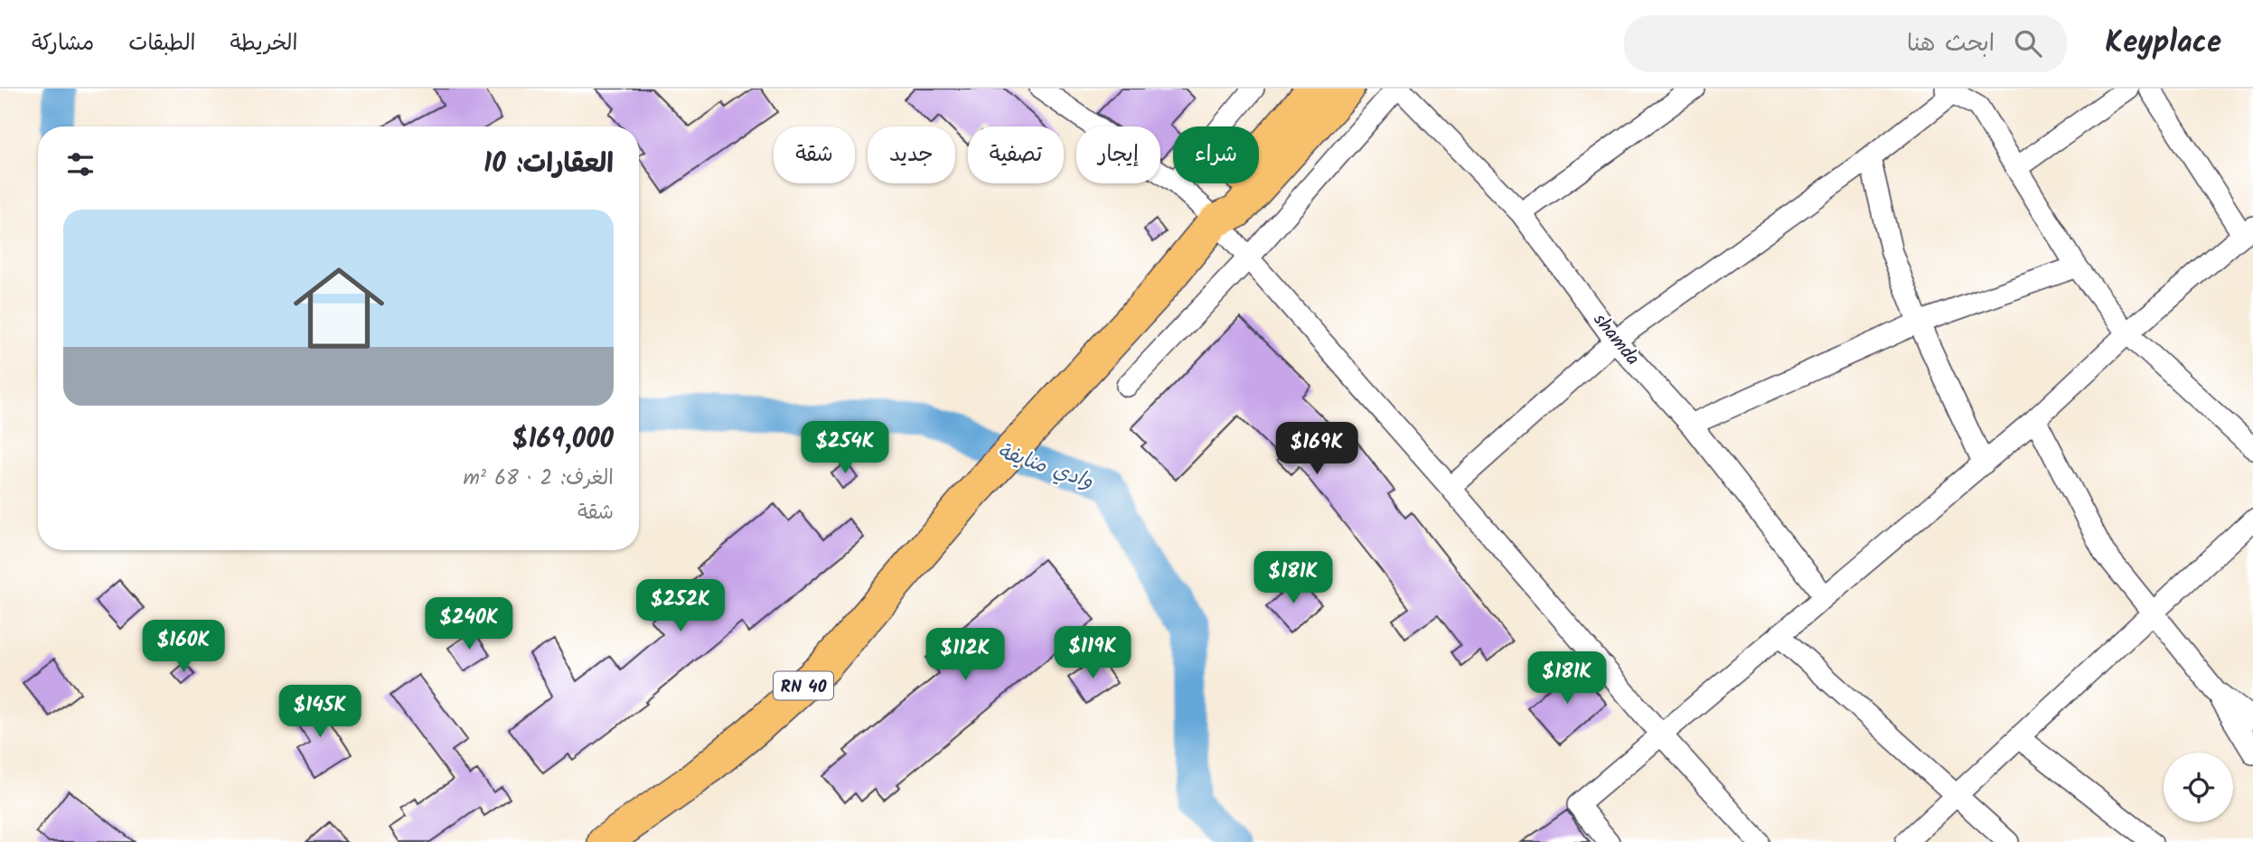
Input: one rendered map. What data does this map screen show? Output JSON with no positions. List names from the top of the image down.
{
  "streets": {
    "main road": ["RN 40"],
    "street": ["shamda"]
  },
  "water": ["وادي منايفة"],
  "page": {
    "header": "Keyplace",
    "search": "ابحث هنا",
    "nav": ["الخريطة", "الطبقات", "مشاركة"],
    "chip": [
      "شراء",
      "إيجار",
      "تصفية",
      "جديد",
      "شقة"
    ],
    "heading": "العقارات: 10",
    "list": [
      {
        "name": "$169,000",
        "note": "الغرف: 2 · 68 m² · شقة"
      }
    ],
    "price": [
      "$254K",
      "$169K",
      "$181K",
      "$252K",
      "$240K",
      "$160K",
      "$119K",
      "$112K",
      "$181K",
      "$145K"
    ]
  }
}
